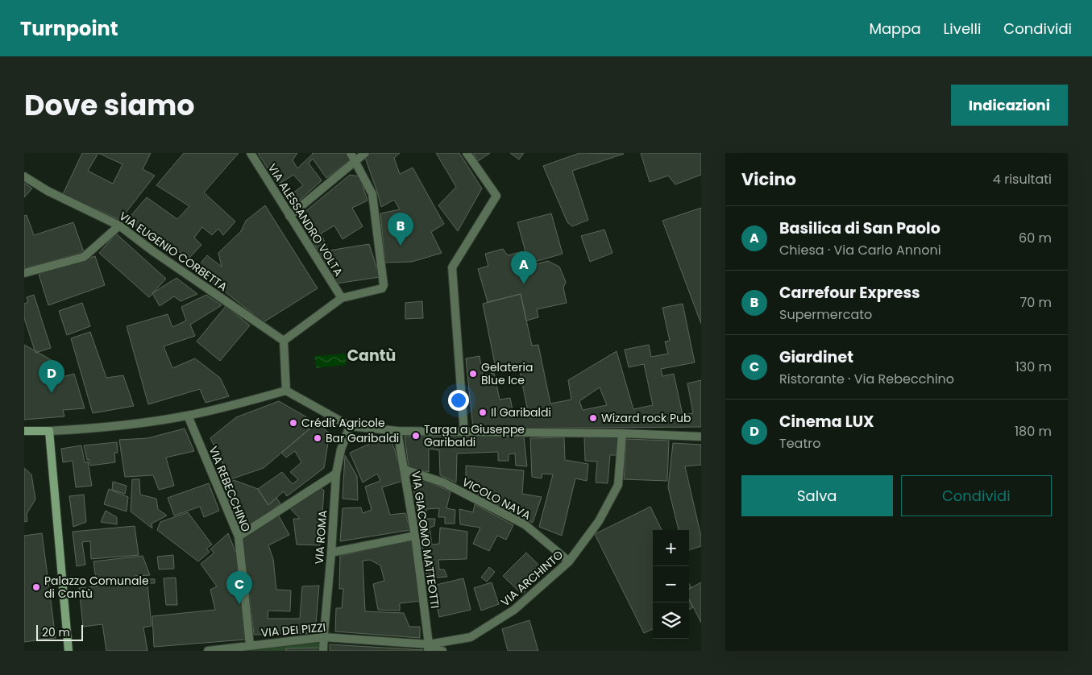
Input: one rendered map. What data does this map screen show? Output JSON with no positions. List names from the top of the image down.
{
  "streets": {
    "street": [
      "VIA ALESSANDRO VOLTA",
      "VIA EUGENIO CORBETTA",
      "VIA REBECCHINO",
      "VICOLO NAVA",
      "VIA ROMA",
      "VIA GIACOMO MATTEOTTI",
      "VIA ARCHINTO",
      "VIA DEI PIZZI"
    ]
  },
  "crossings": [
    ["VIA REBECCHINO", "VIA DEI PIZZI"],
    ["VICOLO NAVA", "VIA GIACOMO MATTEOTTI"],
    ["VICOLO NAVA", "VIA ARCHINTO"],
    ["VIA ROMA", "VIA DEI PIZZI"],
    ["VIA GIACOMO MATTEOTTI", "VIA ARCHINTO"],
    ["VIA GIACOMO MATTEOTTI", "VIA DEI PIZZI"],
    ["VIA ARCHINTO", "VIA DEI PIZZI"]
  ],
  "districts": ["Cantù"],
  "places": [
    "Gelateria Blue Ice",
    "Il Garibaldi",
    "Wizard rock Pub",
    "Crédit Agricole",
    "Targa a Giuseppe Garibaldi",
    "Bar Garibaldi",
    "Palazzo Comunale di Cantù"
  ],
  "scale_bar": "20 m",
  "page": {
    "header": "Turnpoint",
    "nav": ["Mappa", "Livelli", "Condividi"],
    "title": "Dove siamo",
    "buttons": [
      "Indicazioni",
      ["Salva", "Condividi"]
    ],
    "heading": ["Vicino", "4 risultati"],
    "list": [
      {
        "mark": "A",
        "name": "Basilica di San Paolo",
        "note": "Chiesa · Via Carlo Annoni",
        "value": "60 m"
      },
      {
        "mark": "B",
        "name": "Carrefour Express",
        "note": "Supermercato",
        "value": "70 m"
      },
      {
        "mark": "C",
        "name": "Giardinet",
        "note": "Ristorante · Via Rebecchino",
        "value": "130 m"
      },
      {
        "mark": "D",
        "name": "Cinema LUX",
        "note": "Teatro",
        "value": "180 m"
      }
    ],
    "pins": [
      "B",
      "A",
      "D",
      "C"
    ],
    "map_buttons": ["+", "−"],
    "scale": "20 m"
  }
}
